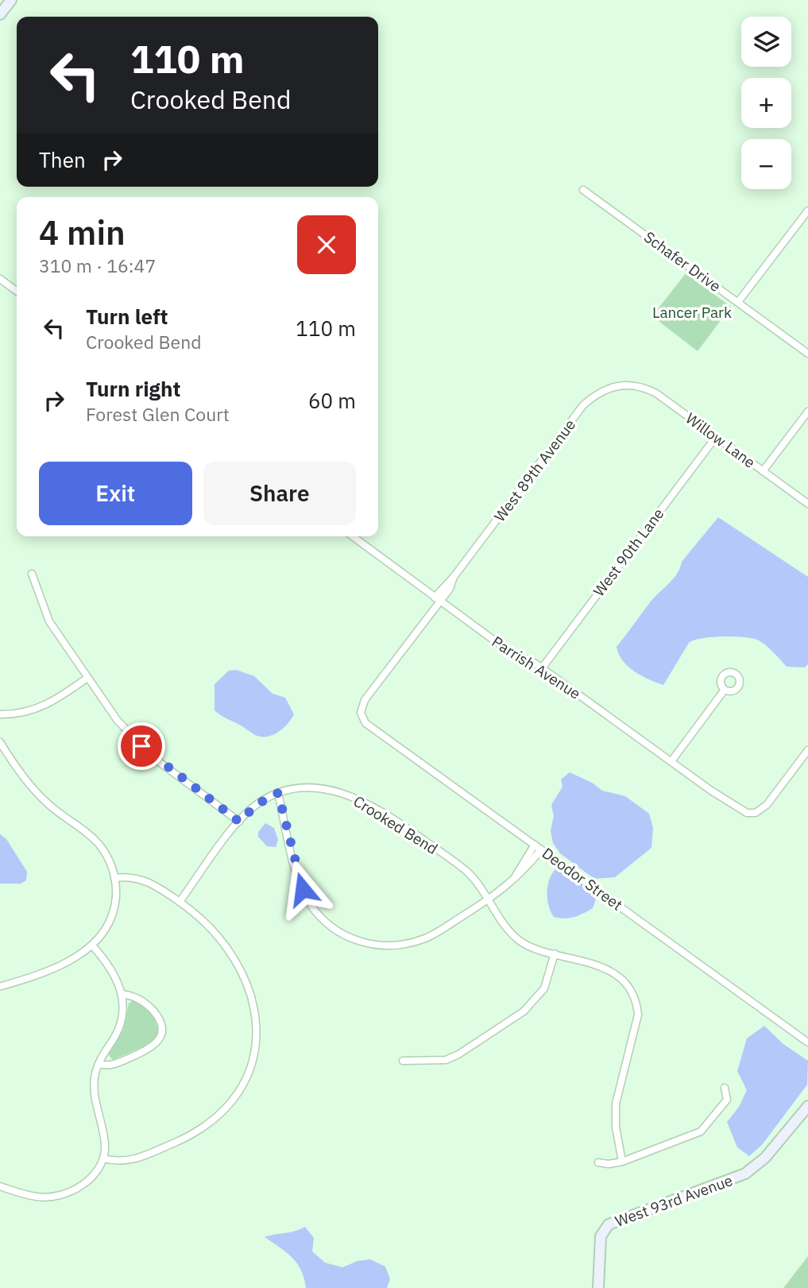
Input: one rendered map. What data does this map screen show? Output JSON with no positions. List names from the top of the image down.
{
  "streets": {
    "street": [
      "Schafer Drive",
      "Willow Lane",
      "West 89th Avenue",
      "West 90th Lane",
      "Parrish Avenue",
      "Crooked Bend",
      "Deodor Street",
      "West 93rd Avenue"
    ]
  },
  "crossings": [
    ["Willow Lane", "West 89th Avenue"],
    ["Willow Lane", "West 90th Lane"],
    ["West 89th Avenue", "Parrish Avenue"],
    ["West 89th Avenue", "Deodor Street"],
    ["West 90th Lane", "Parrish Avenue"]
  ],
  "parks": ["Lancer Park"],
  "page": {
    "map_buttons": ["+", "−"],
    "turn": ["110 m", "Crooked Bend"],
    "then": "Then",
    "heading": ["4 min", "310 m · 16:47"],
    "list": [
      {
        "name": "Turn left",
        "note": "Crooked Bend",
        "value": "110 m"
      },
      {
        "name": "Turn right",
        "note": "Forest Glen Court",
        "value": "60 m"
      }
    ],
    "buttons": ["Exit", "Share"]
  }
}
